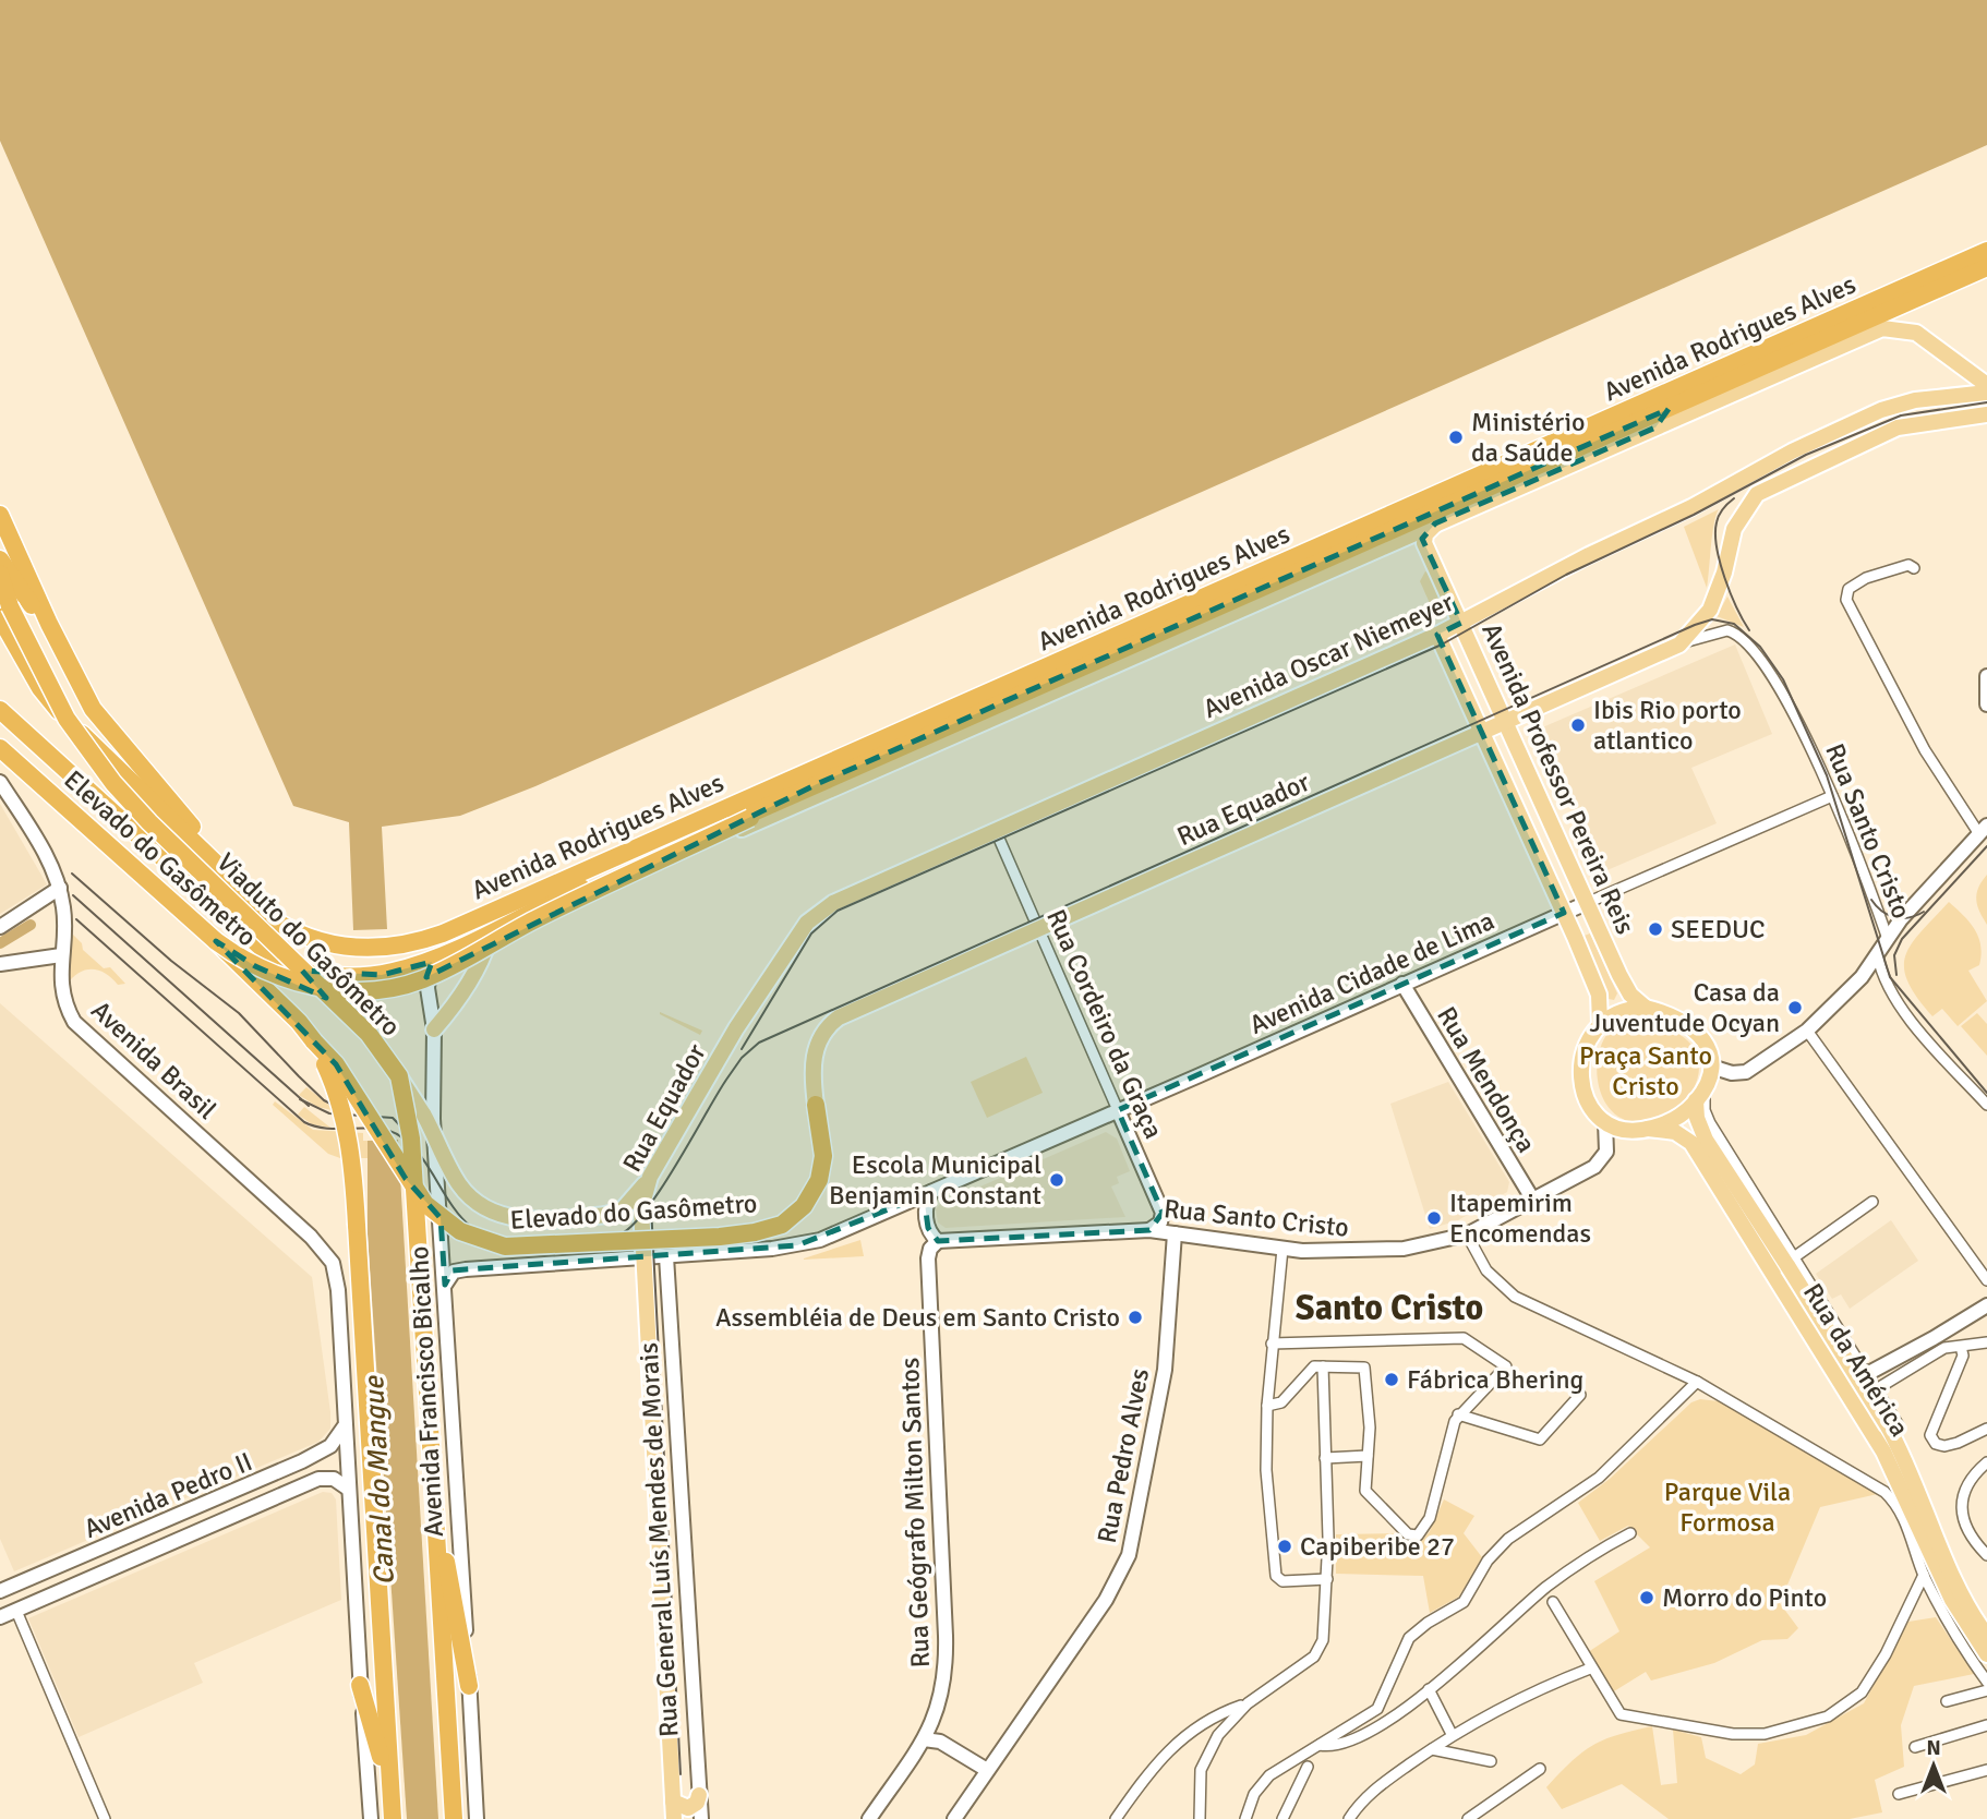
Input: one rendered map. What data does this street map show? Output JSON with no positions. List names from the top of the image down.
{
  "streets": {
    "highway": [
      "Avenida Rodrigues Alves",
      "Elevado do Gasômetro",
      "Viaduto do Gasômetro",
      "Avenida Francisco Bicalho"
    ],
    "main road": [
      "Avenida Oscar Niemeyer",
      "Avenida Professor Pereira Reis",
      "Rua Equador",
      "Rua Santo Cristo",
      "Avenida Cidade de Lima",
      "Rua Cordeiro da Graça",
      "Avenida Brasil",
      "Rua Mendonça",
      "Rua da América",
      "Rua Pedro Alves",
      "Avenida Pedro II",
      "Rua Geógrafo Milton Santos",
      "Rua General Luís Mendes de Morais"
    ]
  },
  "crossings": [
    ["Avenida Rodrigues Alves", "Avenida Professor Pereira Reis"],
    ["Avenida Rodrigues Alves", "Avenida Francisco Bicalho"],
    ["Avenida Oscar Niemeyer", "Avenida Professor Pereira Reis"],
    ["Avenida Oscar Niemeyer", "Rua Equador"],
    ["Avenida Oscar Niemeyer", "Rua Cordeiro da Graça"],
    ["Avenida Professor Pereira Reis", "Rua Equador"],
    ["Avenida Professor Pereira Reis", "Rua Santo Cristo"],
    ["Avenida Professor Pereira Reis", "Avenida Cidade de Lima"],
    ["Avenida Professor Pereira Reis", "Rua da América"],
    ["Rua Equador", "Rua Santo Cristo"],
    ["Rua Equador", "Elevado do Gasômetro"],
    ["Rua Equador", "Avenida Cidade de Lima"],
    ["Rua Equador", "Rua Cordeiro da Graça"],
    ["Rua Equador", "Rua General Luís Mendes de Morais"],
    ["Rua Santo Cristo", "Avenida Cidade de Lima"],
    ["Rua Santo Cristo", "Rua Cordeiro da Graça"],
    ["Rua Santo Cristo", "Rua Mendonça"],
    ["Rua Santo Cristo", "Rua da América"],
    ["Rua Santo Cristo", "Rua Pedro Alves"],
    ["Rua Santo Cristo", "Rua Geógrafo Milton Santos"],
    ["Viaduto do Gasômetro", "Avenida Francisco Bicalho"],
    ["Avenida Cidade de Lima", "Rua Cordeiro da Graça"],
    ["Avenida Cidade de Lima", "Rua Mendonça"],
    ["Avenida Cidade de Lima", "Avenida Francisco Bicalho"],
    ["Avenida Cidade de Lima", "Rua General Luís Mendes de Morais"],
    ["Avenida Brasil", "Avenida Pedro II"]
  ],
  "districts": ["Santo Cristo"],
  "water": ["Canal do Mangue"],
  "parks": ["Praça Santo Cristo", "Parque Vila Formosa"],
  "places": [
    "Ministério da Saúde",
    "Ibis Rio porto atlantico",
    "SEEDUC",
    "Casa da Juventude Ocyan",
    "Escola Municipal Benjamin Constant",
    "Itapemirim Encomendas",
    "Assembléia de Deus em Santo Cristo",
    "Fábrica Bhering",
    "Capiberibe 27",
    "Morro do Pinto"
  ],
  "north": "top"
}
